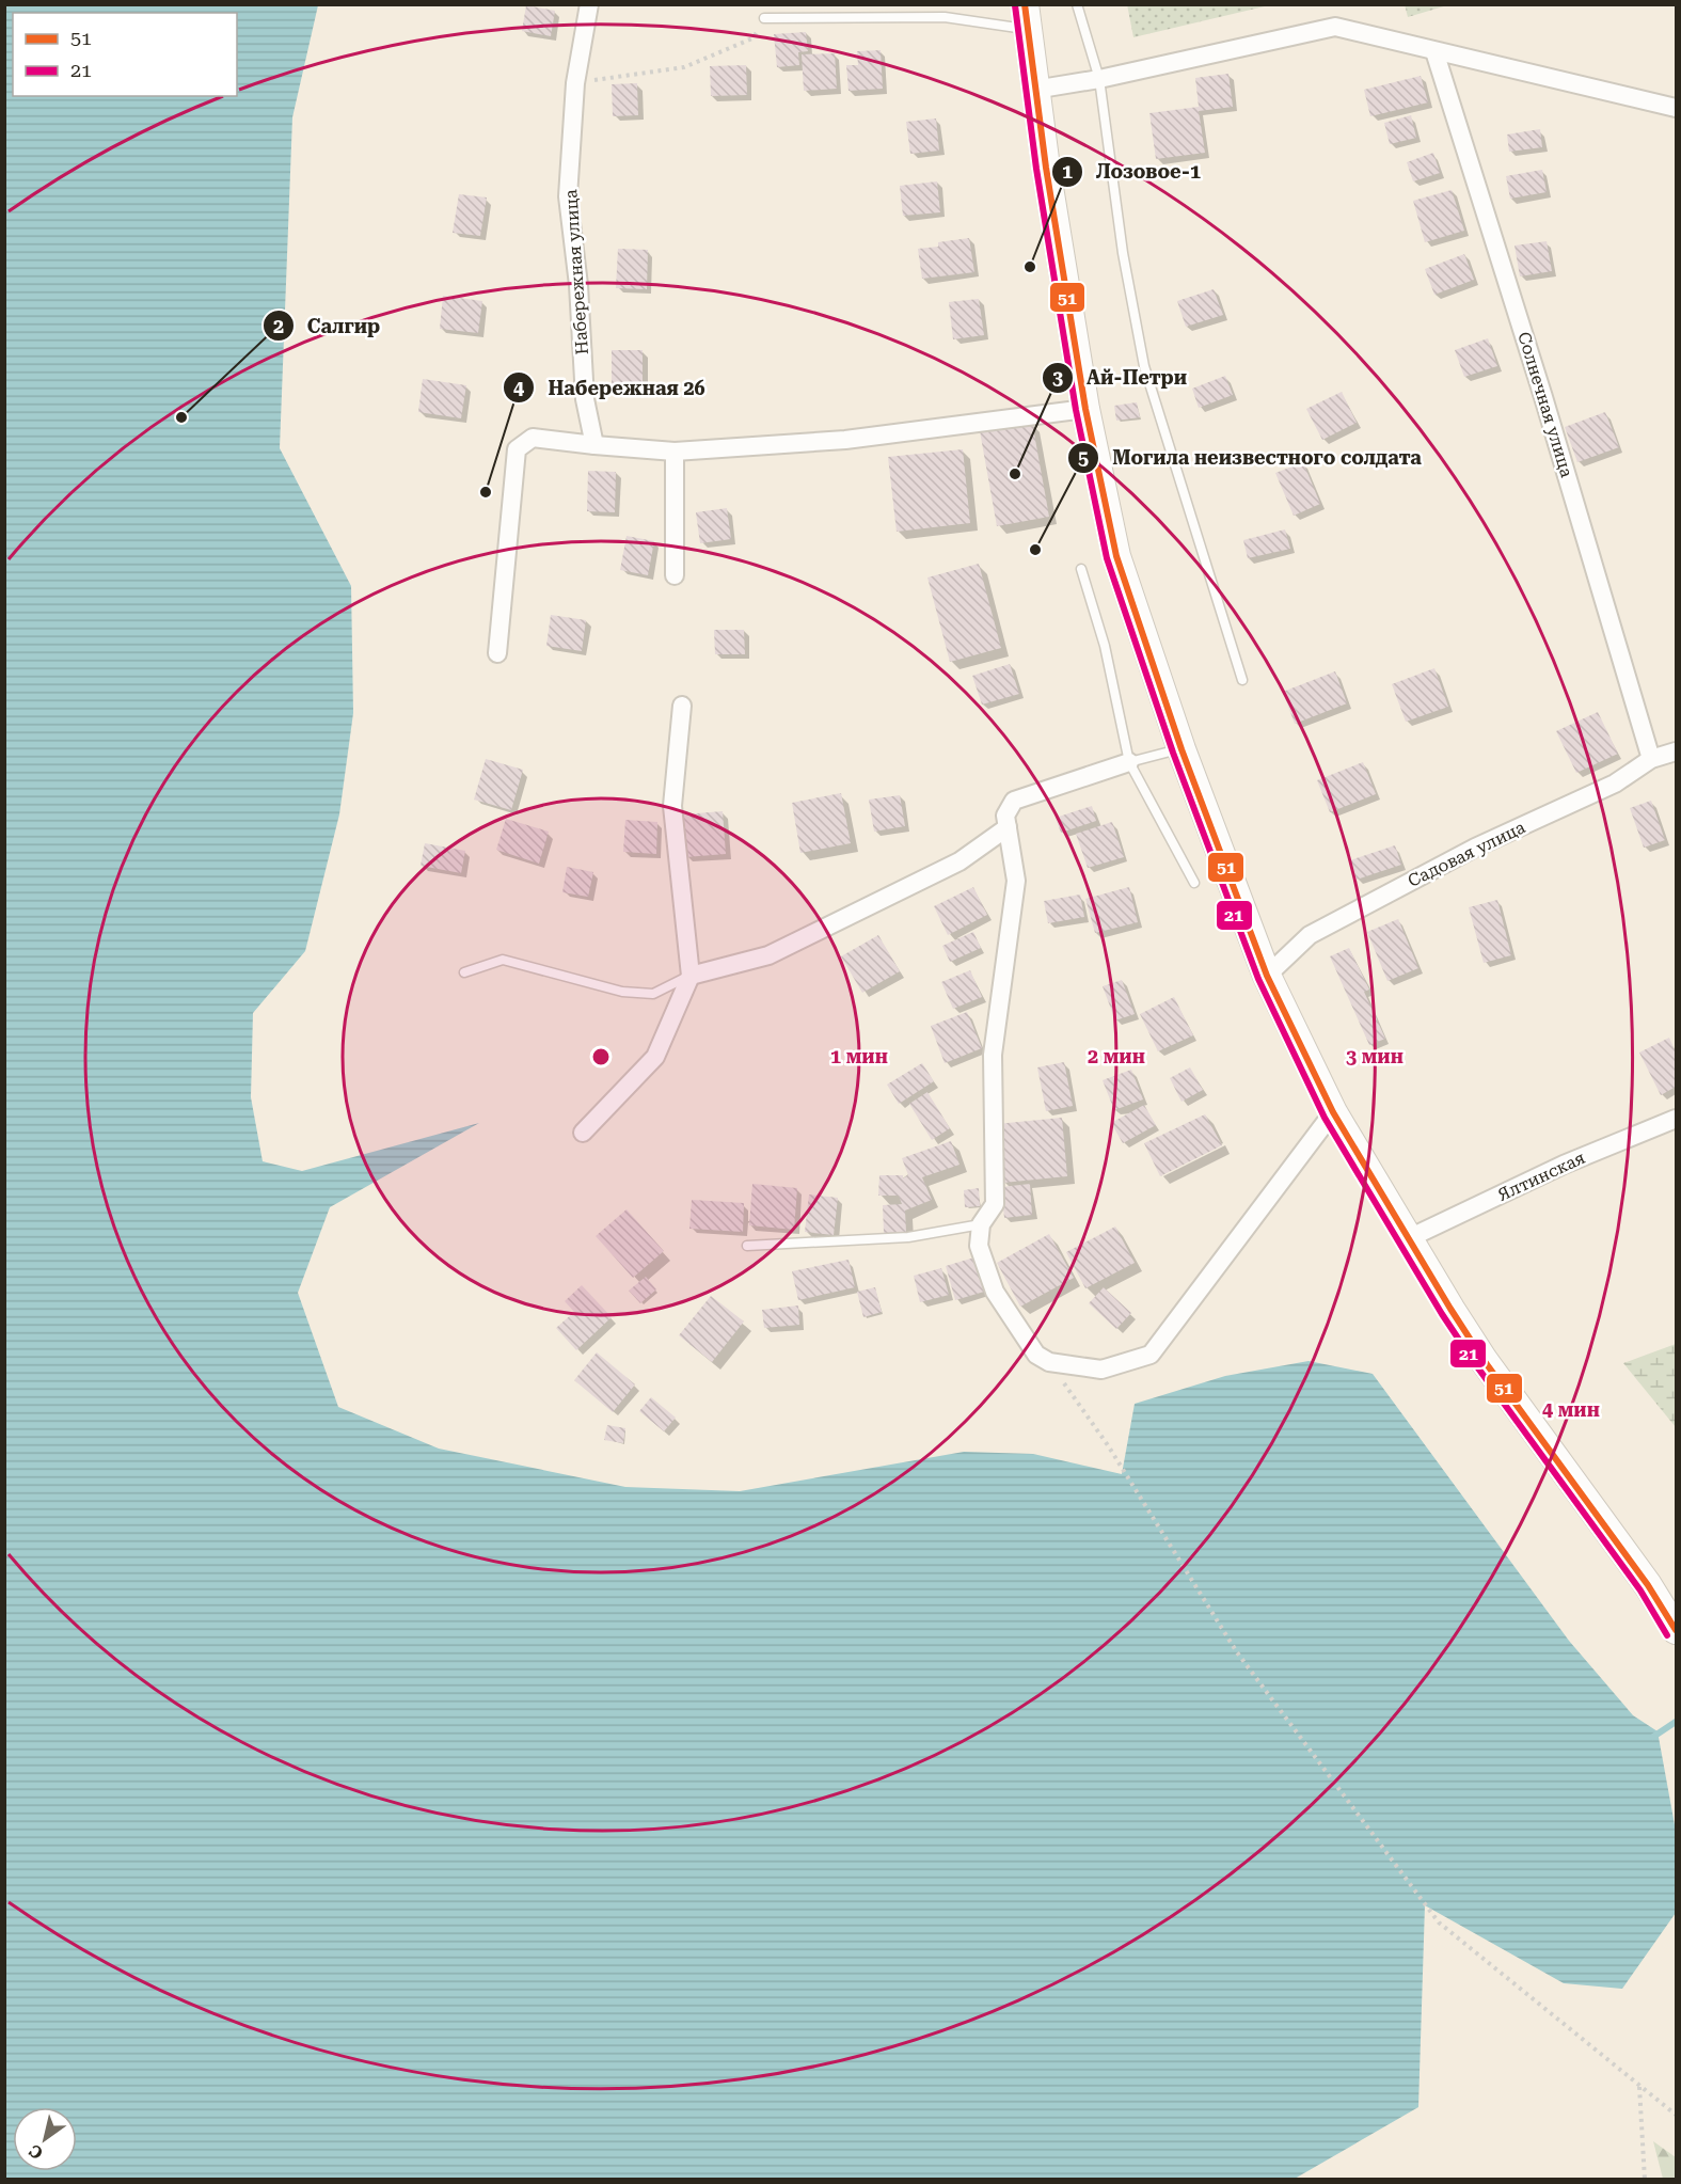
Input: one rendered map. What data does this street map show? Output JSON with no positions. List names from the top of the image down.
{
  "streets": {
    "street": [
      "Набережная улица",
      "Солнечная улица",
      "Садовая улица",
      "Ялтинская"
    ]
  },
  "crossings": [
    ["Солнечная улица", "Садовая улица"]
  ],
  "places": [
    "Лозовое-1",
    "Салгир",
    "Ай-Петри",
    "Набережная 26",
    "Могила неизвестного солдата"
  ],
  "lines": ["transit line 51", "transit line 21"],
  "legend": ["51", "21"],
  "north": "bottom left",
  "rings": [
    "1 мин",
    "2 мин",
    "3 мин",
    "4 мин"
  ]
}
